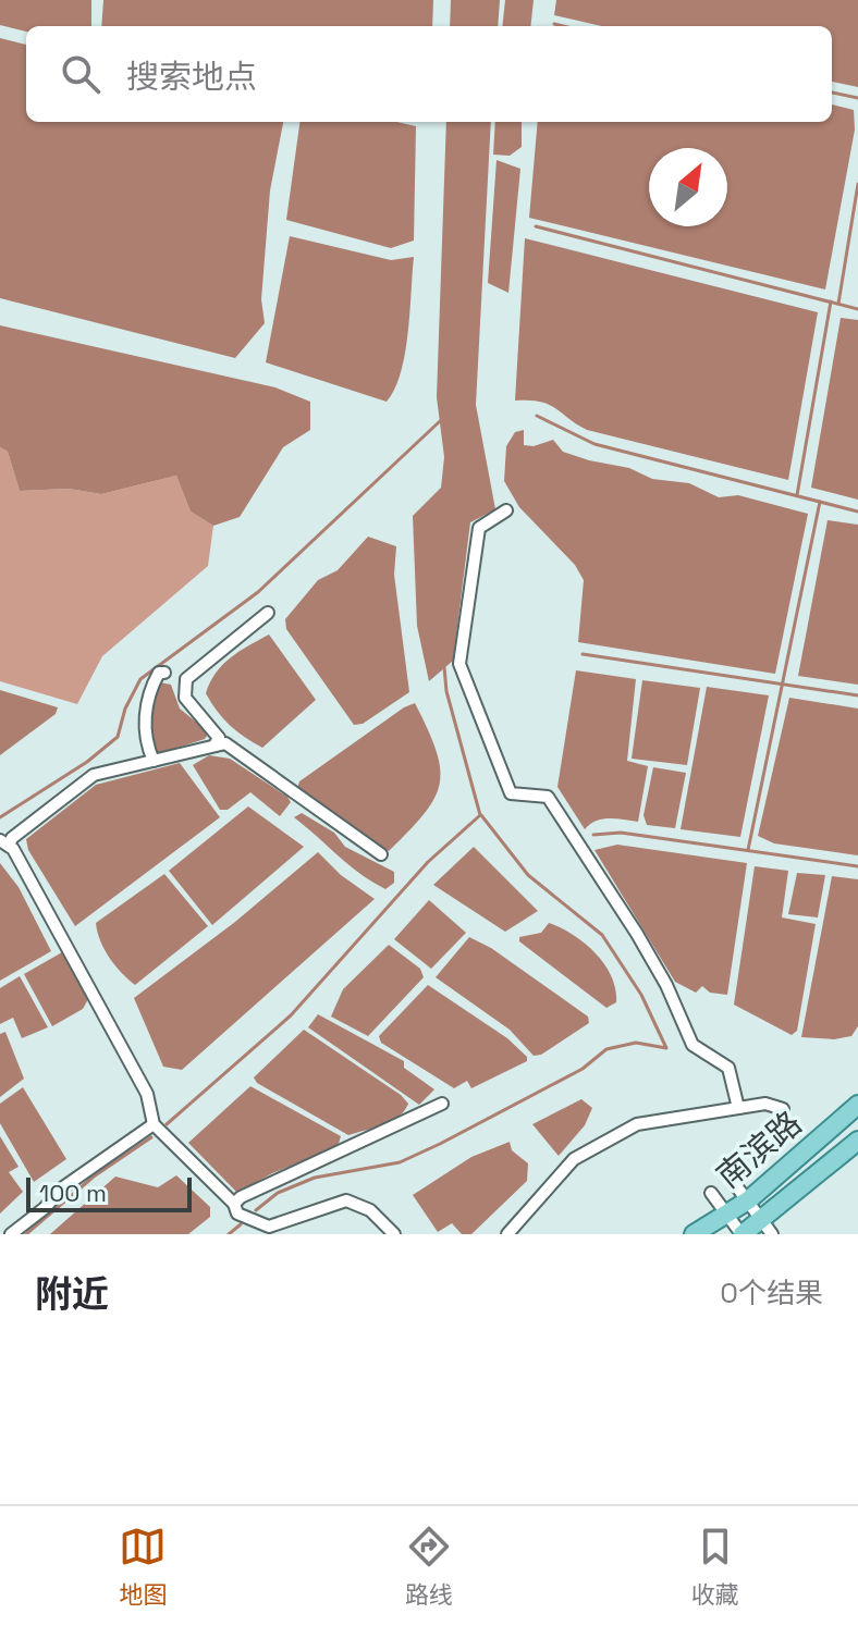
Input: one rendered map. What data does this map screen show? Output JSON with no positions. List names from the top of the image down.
{
  "streets": {
    "main road": ["南滨路"]
  },
  "scale_bar": "100 m",
  "north": "top right",
  "page": {
    "search": "搜索地点",
    "scale": "100 m",
    "heading": ["附近", "0个结果"],
    "nav": ["地图", "路线", "收藏"]
  }
}
